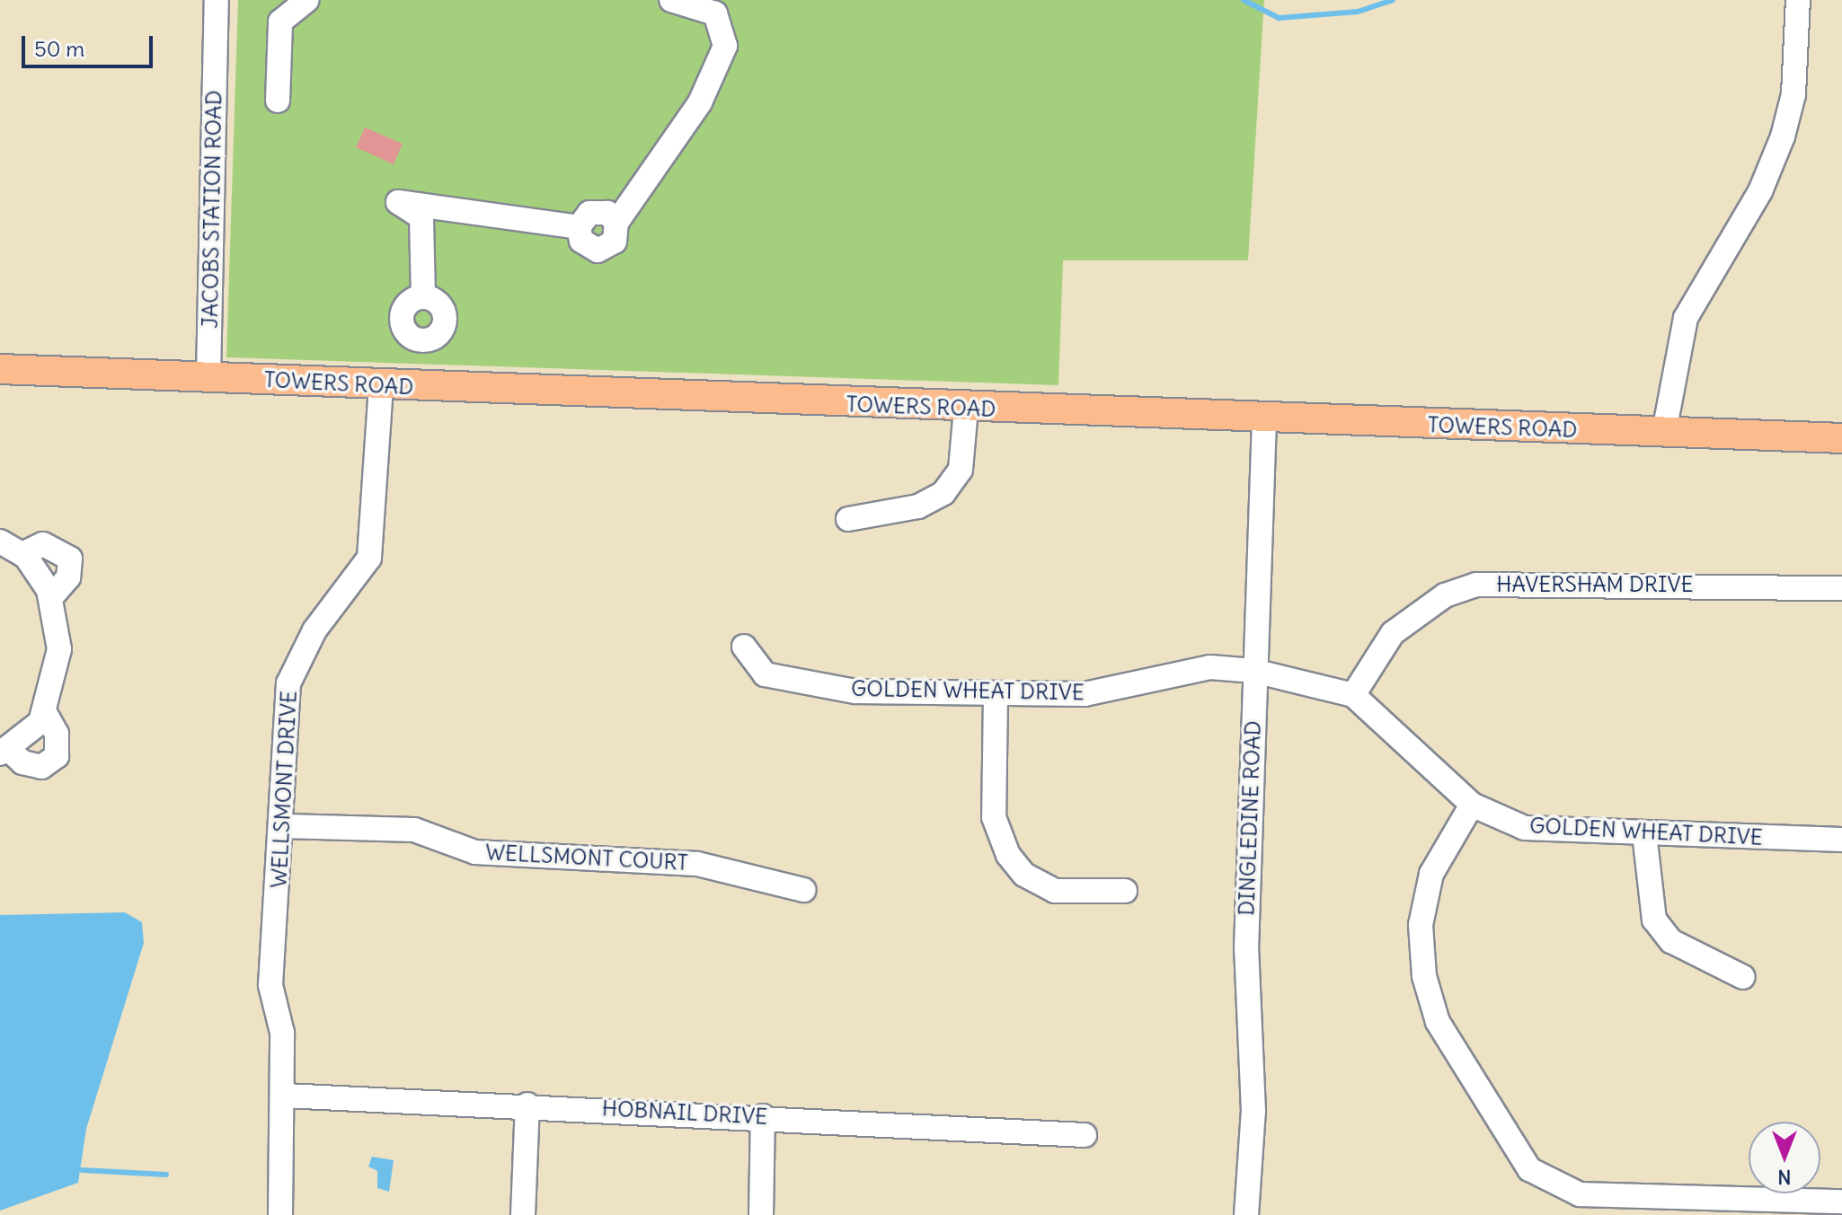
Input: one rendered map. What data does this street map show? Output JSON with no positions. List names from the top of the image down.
{
  "streets": {
    "main road": ["TOWERS ROAD"],
    "street": [
      "JACOBS STATION ROAD",
      "HAVERSHAM DRIVE",
      "GOLDEN WHEAT DRIVE",
      "WELLSMONT DRIVE",
      "DINGLEDINE ROAD",
      "WELLSMONT COURT",
      "HOBNAIL DRIVE"
    ]
  },
  "crossings": [
    ["JACOBS STATION ROAD", "TOWERS ROAD"],
    ["TOWERS ROAD", "WELLSMONT DRIVE"],
    ["TOWERS ROAD", "DINGLEDINE ROAD"],
    ["HAVERSHAM DRIVE", "GOLDEN WHEAT DRIVE"],
    ["GOLDEN WHEAT DRIVE", "DINGLEDINE ROAD"],
    ["WELLSMONT DRIVE", "WELLSMONT COURT"],
    ["WELLSMONT DRIVE", "HOBNAIL DRIVE"]
  ],
  "scale_bar": "50 m",
  "north": "bottom"
}
